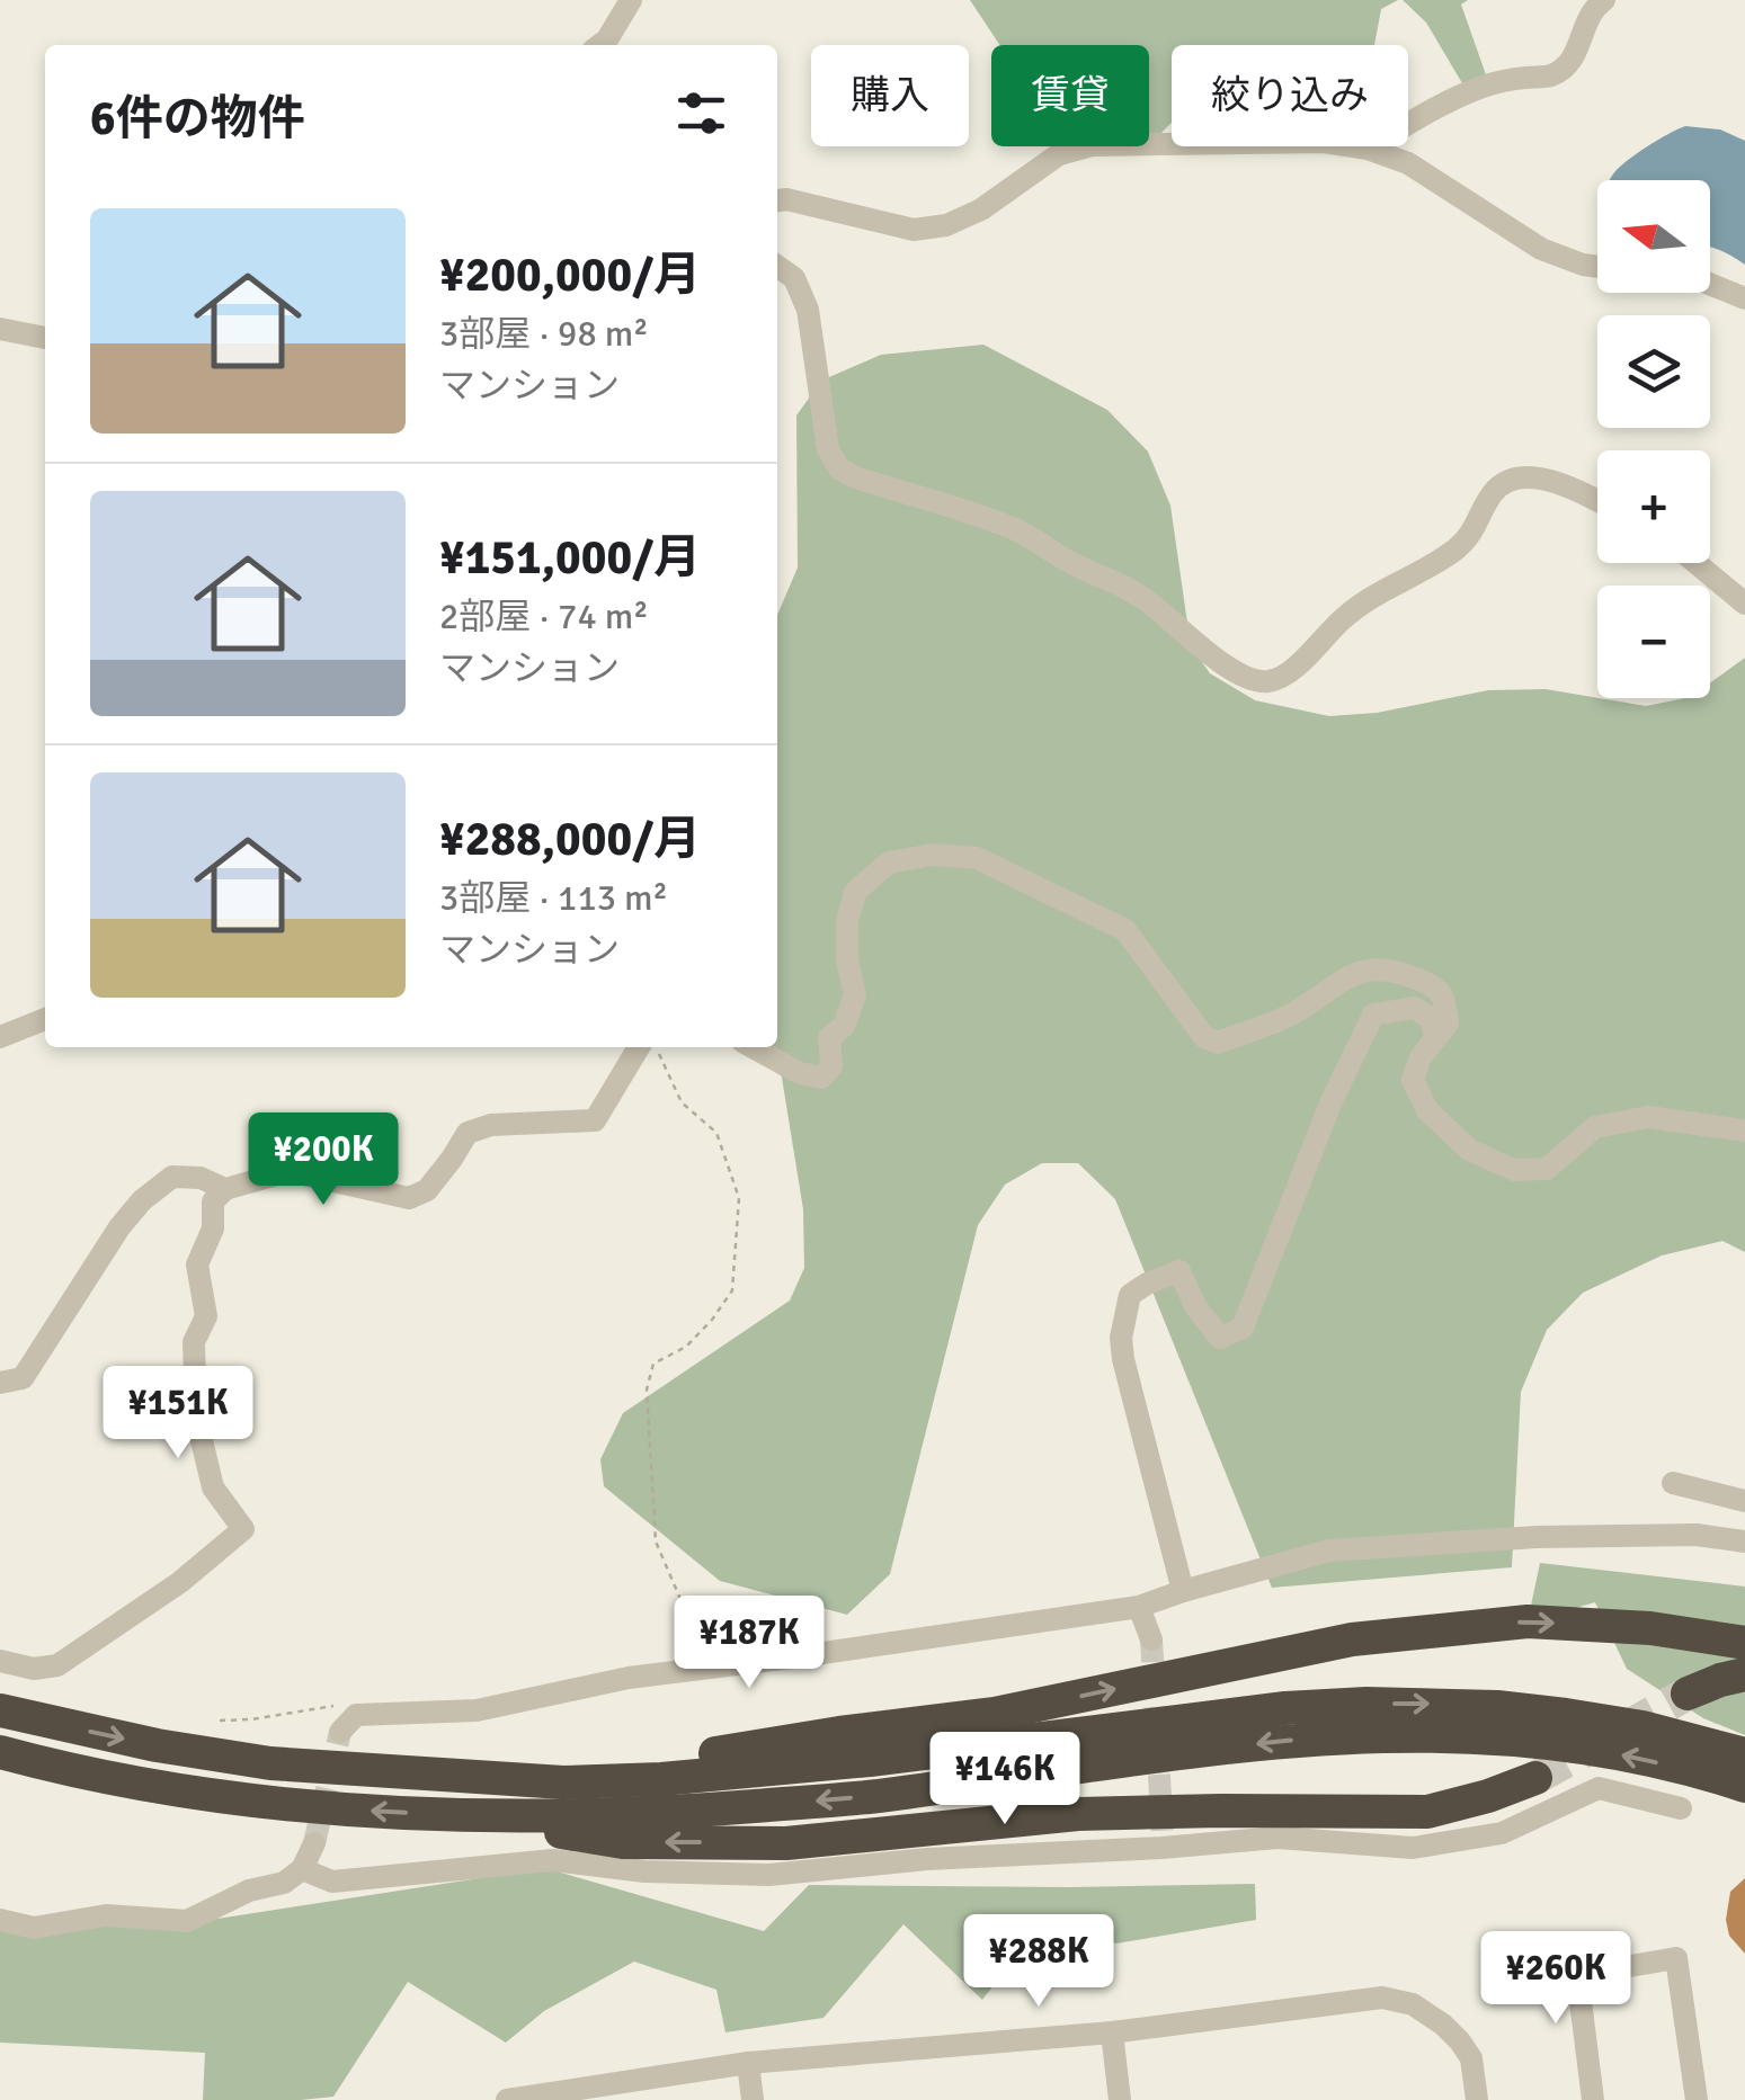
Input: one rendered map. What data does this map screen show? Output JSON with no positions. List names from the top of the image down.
{
  "north": "left",
  "page": {
    "chip": ["購入", "賃貸", "絞り込み"],
    "heading": "6件の物件",
    "map_buttons": ["+", "−"],
    "list": [
      {
        "name": "¥200,000/月",
        "note": "3部屋 · 98 m² · マンション"
      },
      {
        "name": "¥151,000/月",
        "note": "2部屋 · 74 m² · マンション"
      },
      {
        "name": "¥288,000/月",
        "note": "3部屋 · 113 m² · マンション"
      }
    ],
    "price": [
      "¥200K",
      "¥151K",
      "¥187K",
      "¥146K",
      "¥288K",
      "¥260K"
    ]
  }
}
